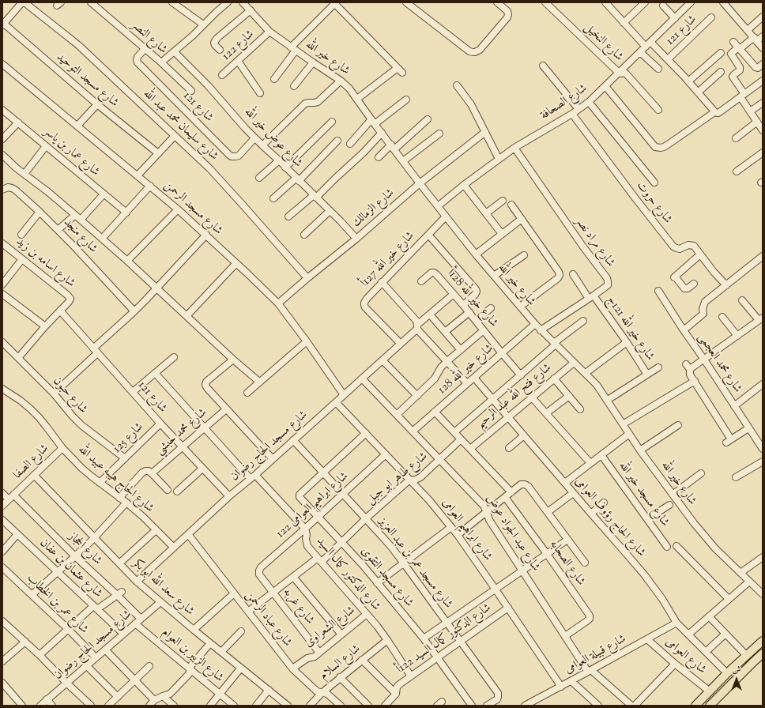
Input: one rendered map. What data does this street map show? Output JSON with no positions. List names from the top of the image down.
{
  "streets": {
    "street": [
      "شارع 121",
      "شارع النصر",
      "شارع النخيل",
      "شارع 122",
      "شارع خير الله",
      "شارع مسجد التوحيد",
      "شارع الصحافة",
      "شارع سليمان محمد عبد الله",
      "شارع عوض خير الله",
      "شارع عمار بن ياسر",
      "شارع حروت",
      "شارع مسجد الرحمن",
      "شارع الزمالك",
      "شارع منجد",
      "شارع مراد نصر",
      "شارع خير الله 127أ",
      "شارع اسامه بن زيد",
      "شارع خير الله 128أ",
      "شارع خير الله 121ج",
      "شارع محمد العجمى",
      "شارع خير الله 128",
      "شارع حبون",
      "شارع فتح الله عبد الرحيم",
      "شارع محمد حبشي",
      "شارع 125",
      "شارع مسجد الحاج رضوان",
      "شارع الصفا",
      "شارع طاهر ابو جبل",
      "شارع الحاج هيبه عبيد الله",
      "شارع مسجد خير الله",
      "شارع ابراهيم العوامى 122",
      "شارع الحاج رؤوف العوامى",
      "شارع ابراهيم العوامى",
      "شارع عبد الجواد عوض",
      "شارع الحجاز",
      "شارع مسجد عمر بن عبد العزيز",
      "شارع الصحابه",
      "شارع عثمان بن عفان",
      "شارع الدكتور كمال السيد",
      "شارع مسجد التقوى",
      "شارع سعد الله ابو بكر",
      "شارع عمر بن الخطاب",
      "شارع غربه",
      "شارع عباد الرحمن",
      "شارع الشعراوى",
      "شارع الدكتور كمال السيد 122أ",
      "شارع قبيلة العوامى",
      "شارع الزبير بن العوام",
      "شارع العوامى",
      "شارع السلام"
    ]
  },
  "crossings": [
    ["شارع 121", "شارع النصر"],
    ["شارع 121", "شارع عوض خير الله"],
    ["شارع 121", "شارع اسامه بن زيد"],
    ["شارع 121", "شارع محمد حبشي"],
    ["شارع 121", "شارع 125"],
    ["شارع 121", "شارع مسجد الحاج رضوان"],
    ["شارع النخيل", "شارع الصحافة"],
    ["شارع 122", "شارع خير الله"],
    ["شارع خير الله", "شارع الصحافة"],
    ["شارع خير الله", "شارع الزمالك"],
    ["شارع خير الله", "شارع مراد نصر"],
    ["شارع خير الله", "شارع خير الله 127أ"],
    ["شارع خير الله", "شارع خير الله 128"],
    ["شارع خير الله", "شارع فتح الله عبد الرحيم"],
    ["شارع الصحافة", "شارع حروت"],
    ["شارع الصحافة", "شارع مراد نصر"],
    ["شارع سليمان محمد عبد الله", "شارع الزمالك"],
    ["شارع عوض خير الله", "شارع الزمالك"],
    ["شارع مسجد الرحمن", "شارع الزمالك"],
    ["شارع مسجد الرحمن", "شارع مسجد الحاج رضوان"],
    ["شارع مراد نصر", "شارع خير الله 121ج"],
    ["شارع خير الله 127أ", "شارع خير الله 128أ"],
    ["شارع خير الله 127أ", "شارع مسجد الحاج رضوان"],
    ["شارع اسامه بن زيد", "شارع حبون"],
    ["شارع خير الله 128أ", "شارع خير الله 128"],
    ["شارع خير الله 128أ", "شارع مسجد الحاج رضوان"],
    ["شارع خير الله 128", "شارع الحاج رؤوف العوامى"],
    ["شارع خير الله 128", "شارع عبد الجواد عوض"],
    ["شارع حبون", "شارع 125"],
    ["شارع فتح الله عبد الرحيم", "شارع الحاج رؤوف العوامى"],
    ["شارع محمد حبشي", "شارع الدكتور كمال السيد"],
    ["شارع 125", "شارع الحاج هيبه عبيد الله"],
    ["شارع مسجد الحاج رضوان", "شارع الحاج هيبه عبيد الله"],
    ["شارع مسجد الحاج رضوان", "شارع ابراهيم العوامى"],
    ["شارع مسجد الحاج رضوان", "شارع عبد الجواد عوض"],
    ["شارع مسجد الحاج رضوان", "شارع الحجاز"],
    ["شارع مسجد الحاج رضوان", "شارع مسجد عمر بن عبد العزيز"],
    ["شارع مسجد الحاج رضوان", "شارع عثمان بن عفان"],
    ["شارع مسجد الحاج رضوان", "شارع الدكتور كمال السيد"],
    ["شارع مسجد الحاج رضوان", "شارع سعد الله ابو بكر"],
    ["شارع مسجد الحاج رضوان", "شارع عمر بن الخطاب"],
    ["شارع مسجد الحاج رضوان", "شارع عباد الرحمن"],
    ["شارع مسجد الحاج رضوان", "شارع الزبير بن العوام"],
    ["شارع الصفا", "شارع الحاج هيبه عبيد الله"],
    ["شارع الصفا", "شارع الحجاز"],
    ["شارع الصفا", "شارع سعد الله ابو بكر"],
    ["شارع طاهر ابو جبل", "شارع ابراهيم العوامى"],
    ["شارع طاهر ابو جبل", "شارع عبد الجواد عوض"],
    ["شارع طاهر ابو جبل", "شارع مسجد عمر بن عبد العزيز"],
    ["شارع طاهر ابو جبل", "شارع الدكتور كمال السيد"],
    ["شارع طاهر ابو جبل", "شارع مسجد التقوى"],
    ["شارع طاهر ابو جبل", "شارع غربه"],
    ["شارع طاهر ابو جبل", "شارع عباد الرحمن"],
    ["شارع ابراهيم العوامى 122", "شارع ابراهيم العوامى"],
    ["شارع ابراهيم العوامى 122", "شارع مسجد عمر بن عبد العزيز"],
    ["شارع ابراهيم العوامى 122", "شارع الدكتور كمال السيد"],
    ["شارع ابراهيم العوامى 122", "شارع مسجد التقوى"],
    ["شارع ابراهيم العوامى 122", "شارع غربه"],
    ["شارع الحاج رؤوف العوامى", "شارع قبيلة العوامى"],
    ["شارع ابراهيم العوامى", "شارع الدكتور كمال السيد 122أ"],
    ["شارع ابراهيم العوامى", "شارع قبيلة العوامى"],
    ["شارع عبد الجواد عوض", "شارع الصحابه"],
    ["شارع عبد الجواد عوض", "شارع قبيلة العوامى"],
    ["شارع مسجد عمر بن عبد العزيز", "شارع مسجد التقوى"],
    ["شارع مسجد عمر بن عبد العزيز", "شارع الدكتور كمال السيد 122أ"],
    ["شارع الدكتور كمال السيد", "شارع الشعراوى"],
    ["شارع الدكتور كمال السيد", "شارع الدكتور كمال السيد 122أ"],
    ["شارع الدكتور كمال السيد", "شارع السلام"],
    ["شارع مسجد التقوى", "شارع الدكتور كمال السيد 122أ"],
    ["شارع غربه", "شارع الشعراوى"],
    ["شارع عباد الرحمن", "شارع الشعراوى"],
    ["شارع عباد الرحمن", "شارع السلام"],
    ["شارع قبيلة العوامى", "شارع العوامى"]
  ],
  "north": "top"
}
